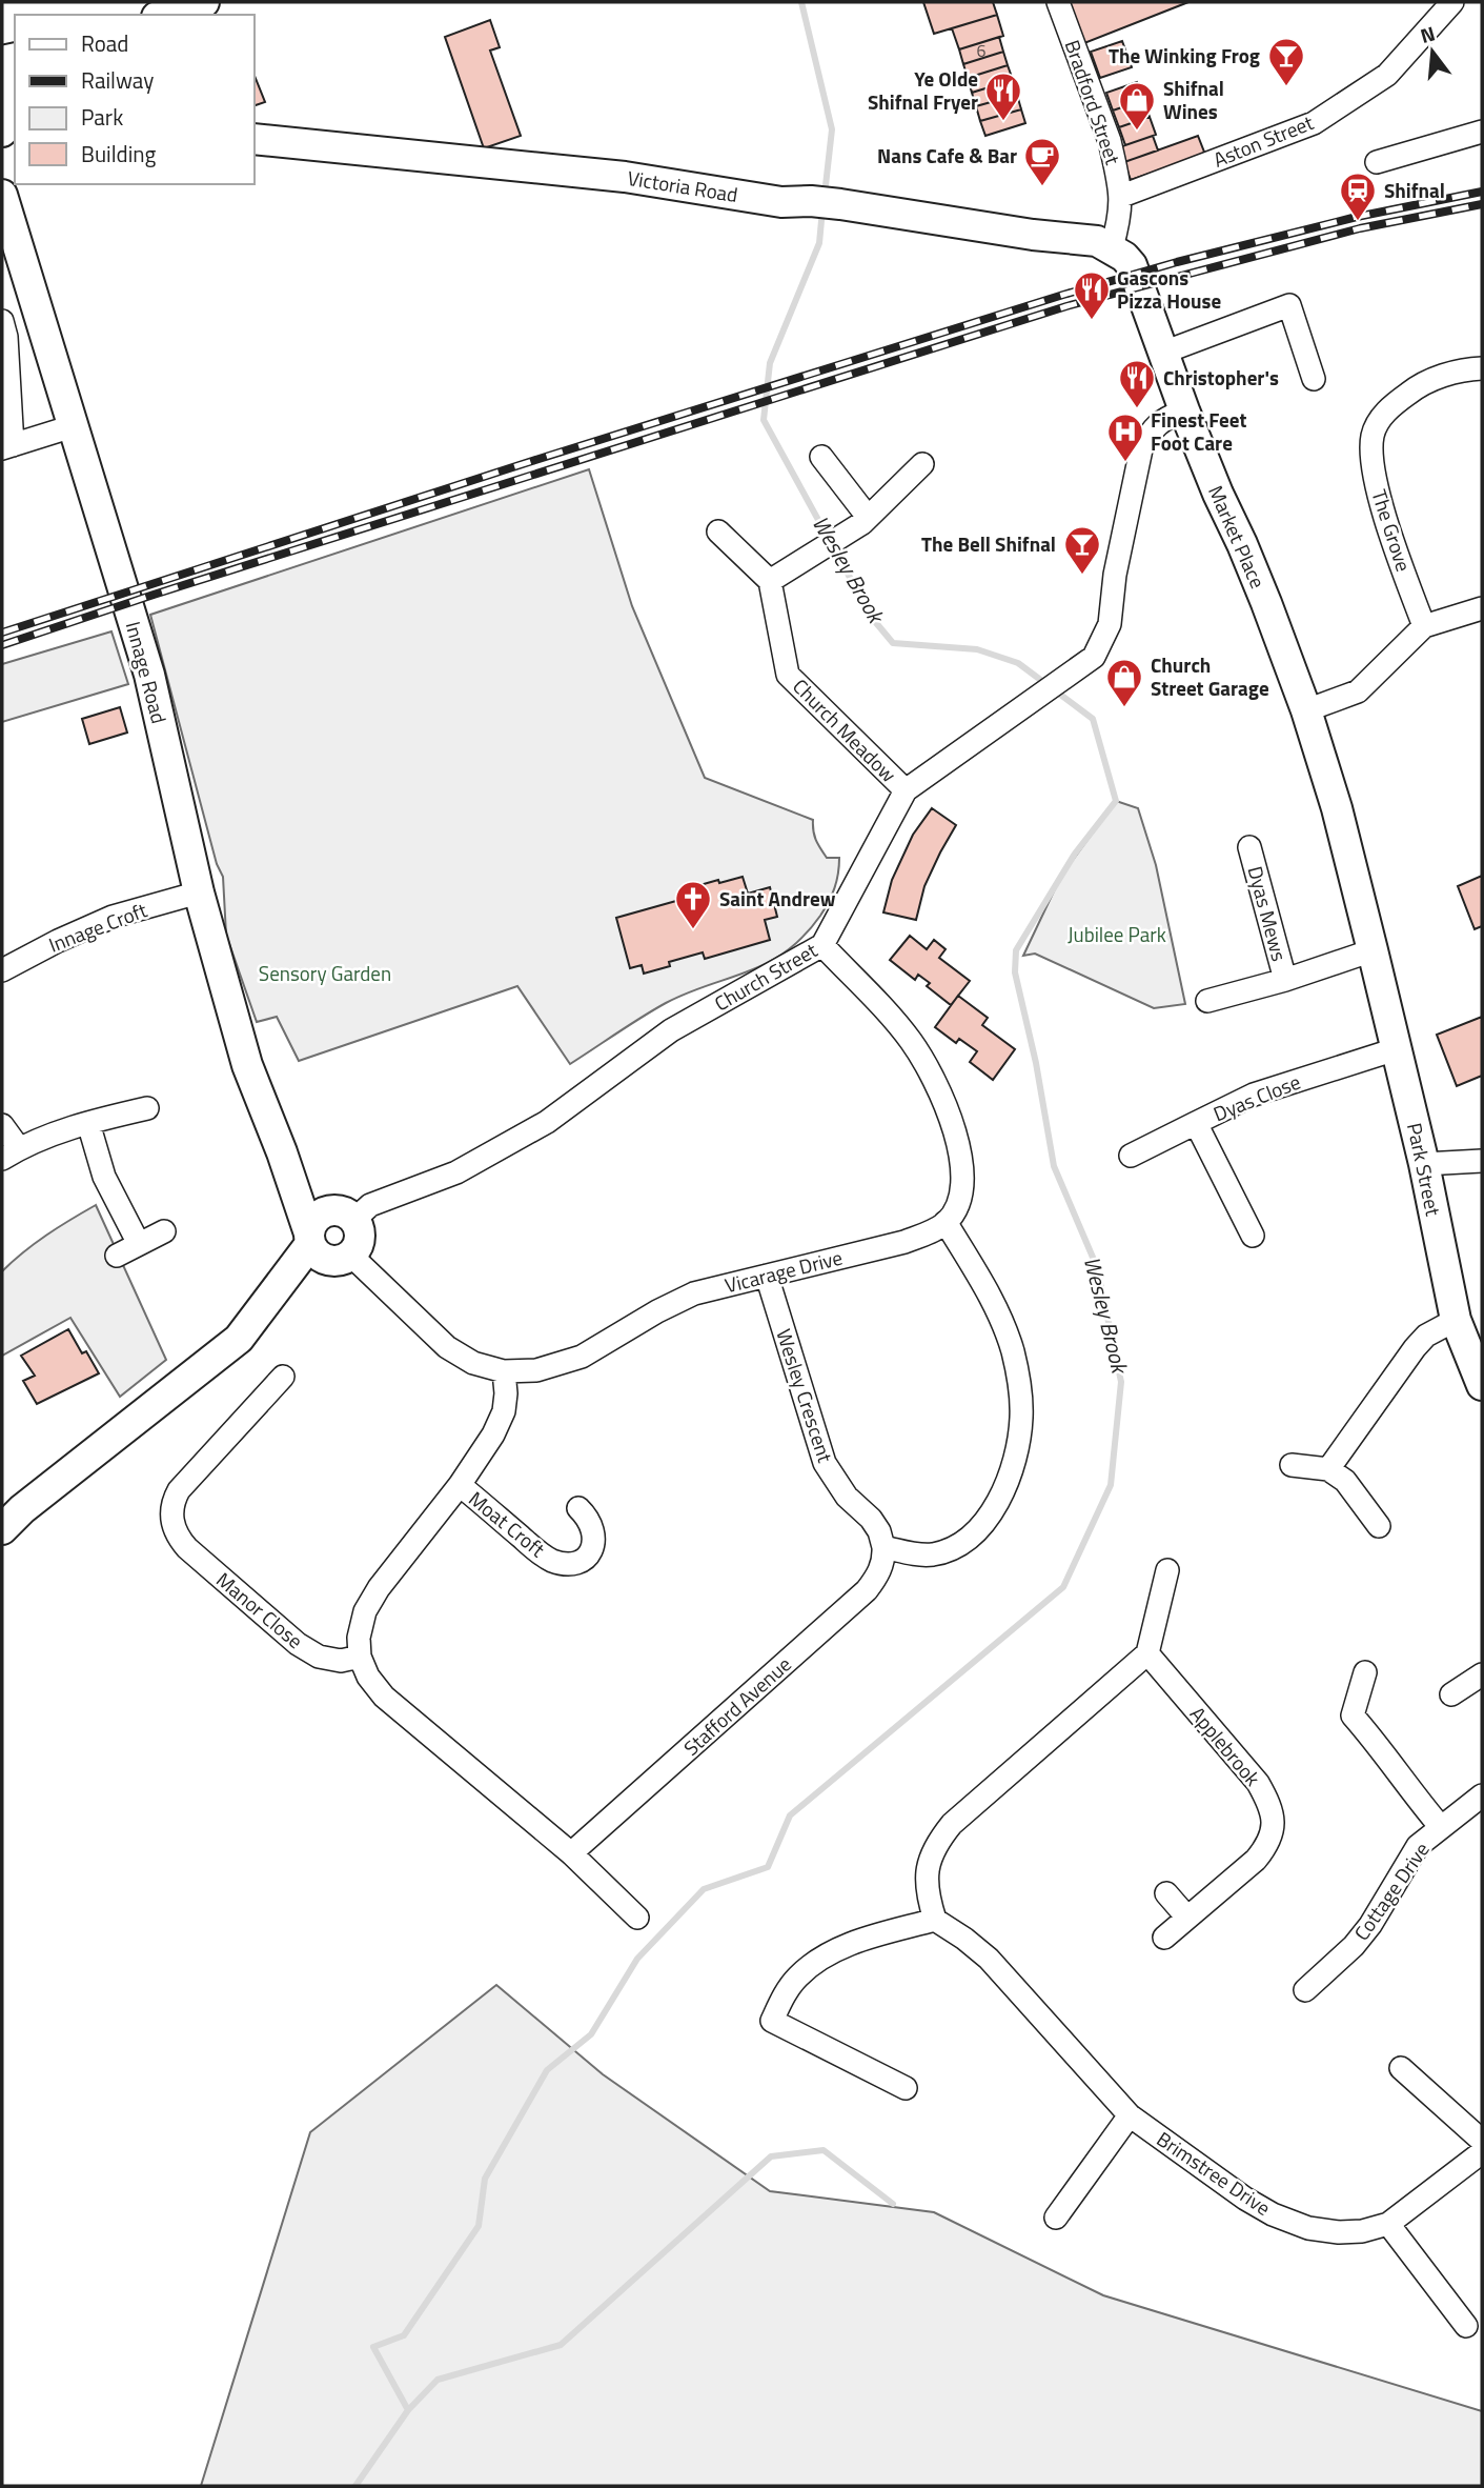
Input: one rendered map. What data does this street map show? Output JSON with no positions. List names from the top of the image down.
{
  "streets": {
    "main road": [
      "Victoria Road",
      "Market Place",
      "Innage Road",
      "Park Street"
    ],
    "street": [
      "Bradford Street",
      "Aston Street",
      "The Grove",
      "Church Meadow",
      "Dyas Mews",
      "Innage Croft",
      "Church Street",
      "Dyas Close",
      "Vicarage Drive",
      "Wesley Crescent",
      "Moat Croft",
      "Manor Close",
      "Stafford Avenue",
      "Applebrook",
      "Cottage Drive",
      "Brimstree Drive"
    ]
  },
  "crossings": [
    ["Bradford Street", "Aston Street"],
    ["Bradford Street", "Victoria Road"],
    ["Bradford Street", "Market Place"],
    ["Victoria Road", "Market Place"],
    ["Market Place", "Church Street"],
    ["Market Place", "Park Street"],
    ["Innage Road", "Innage Croft"],
    ["Church Meadow", "Church Street"],
    ["Church Street", "Vicarage Drive"],
    ["Dyas Close", "Park Street"],
    ["Vicarage Drive", "Wesley Crescent"],
    ["Wesley Crescent", "Stafford Avenue"]
  ],
  "water": ["Wesley Brook"],
  "parks": ["Jubilee Park", "Sensory Garden"],
  "places": {
    "bar": ["The Winking Frog", "The Bell Shifnal"],
    "restaurant": ["Ye Olde Shifnal Fryer", "Gascons Pizza House", "Christopher's"],
    "shop": ["Shifnal Wines", "Church Street Garage"],
    "cafe": ["Nans Cafe & Bar"],
    "station": ["Shifnal"],
    "hospital": ["Finest Feet Foot Care"],
    "church": ["Saint Andrew"]
  },
  "house_numbers": ["6"],
  "legend": [
    "Road",
    "Railway",
    "Park",
    "Building"
  ],
  "north": "top"
}
